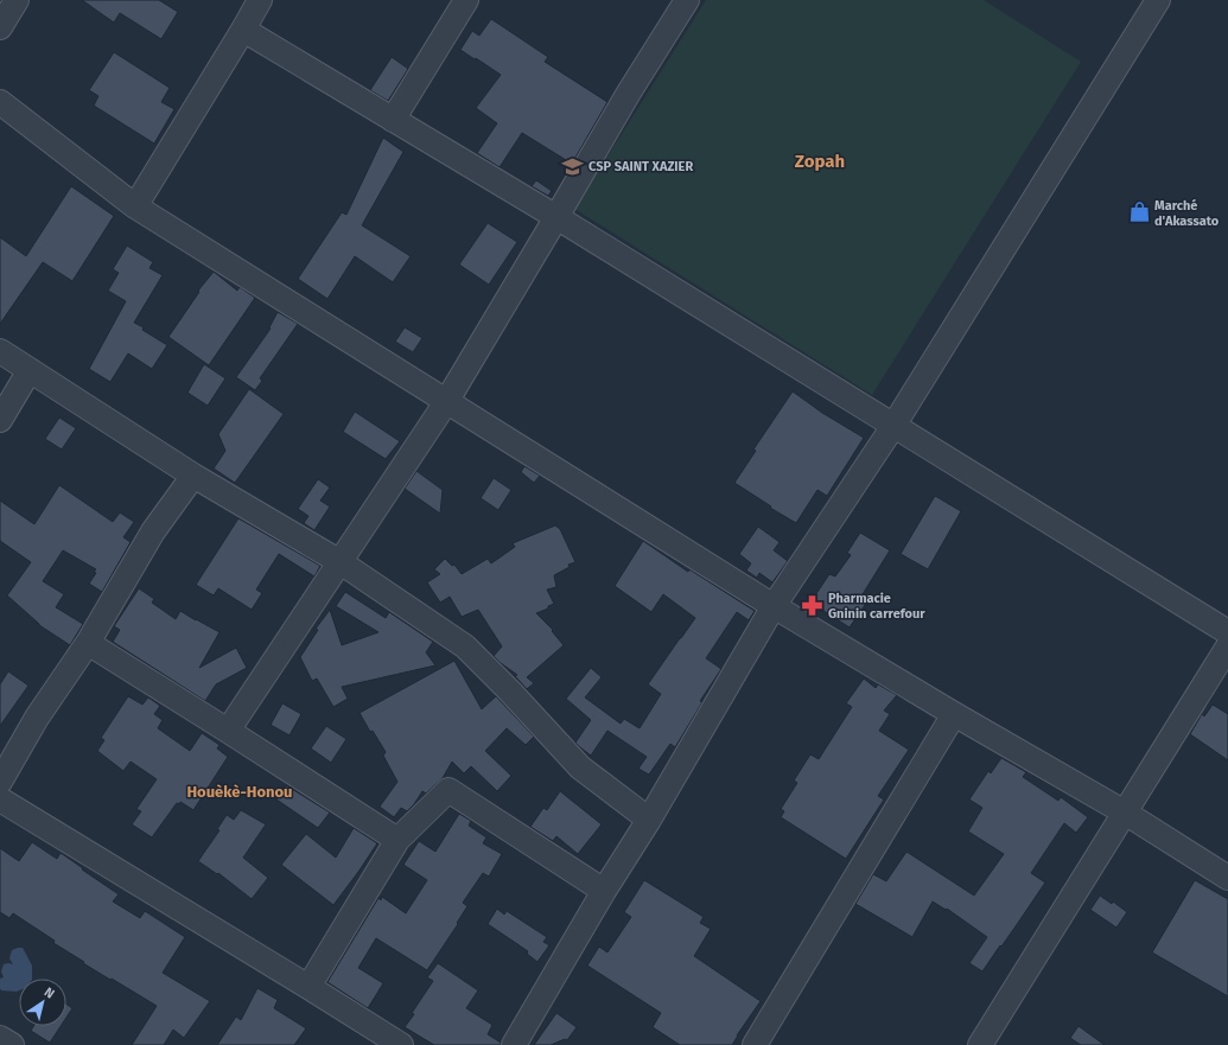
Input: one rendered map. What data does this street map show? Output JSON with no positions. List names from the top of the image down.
{
  "districts": ["Zopah", "Houèkè-Honou"],
  "places": {
    "school or university": ["CSP SAINT XAZIER"],
    "shop": ["Marché d'Akassato"],
    "pharmacy": ["Pharmacie Gninin carrefour"]
  },
  "north": "top right"
}
